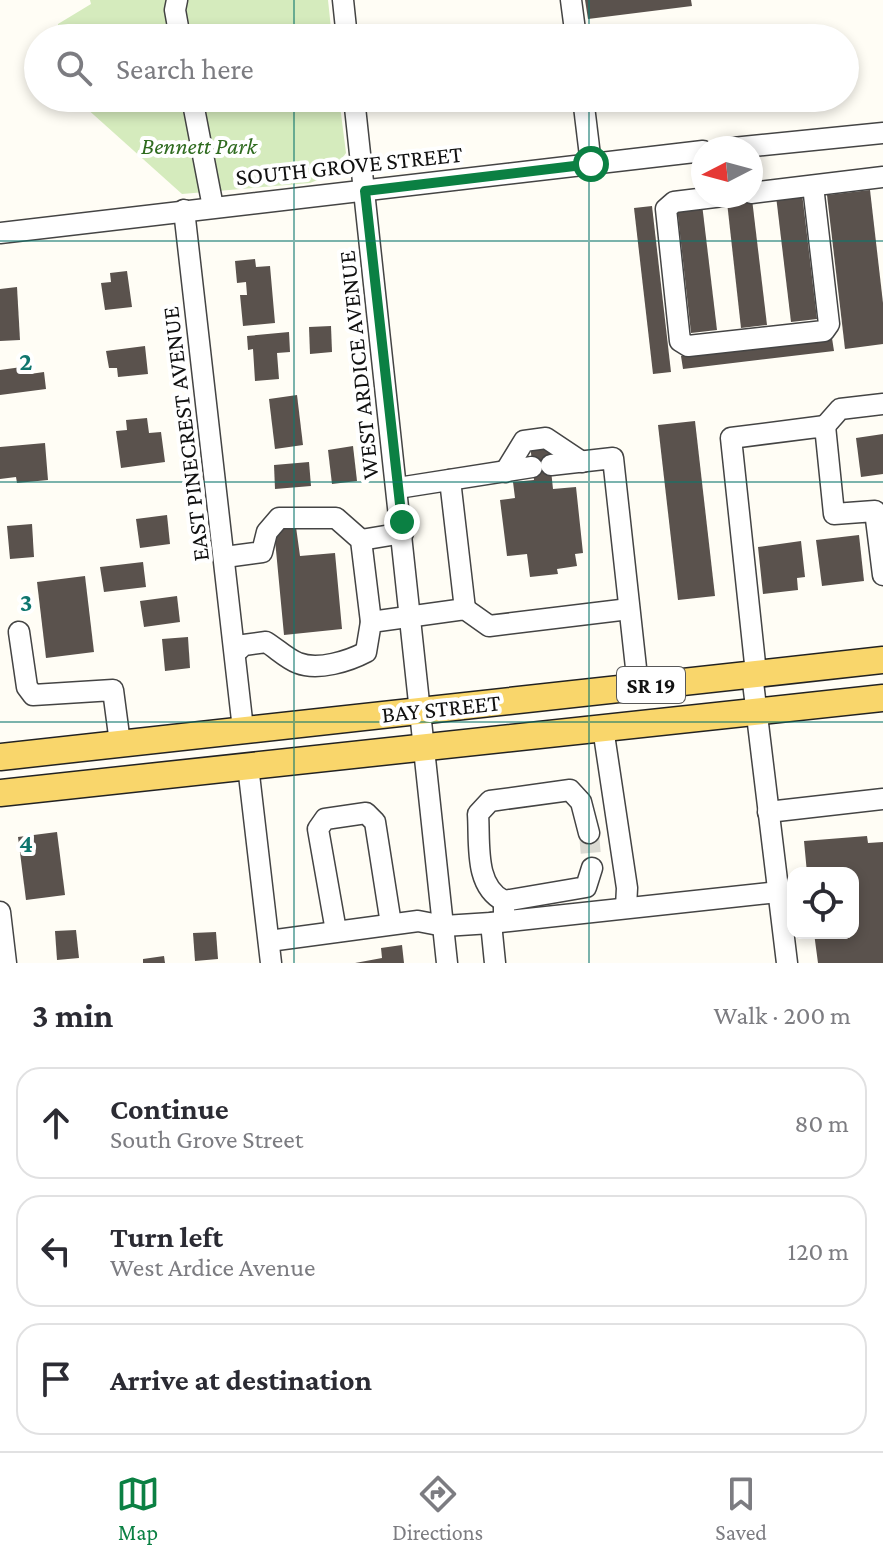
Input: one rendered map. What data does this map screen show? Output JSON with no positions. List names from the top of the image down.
{
  "streets": {
    "main road": ["SR 19", "BAY STREET"],
    "street": ["SOUTH GROVE STREET", "WEST ARDICE AVENUE", "EAST PINECREST AVENUE"]
  },
  "crossings": [
    ["SOUTH GROVE STREET", "WEST ARDICE AVENUE"],
    ["SOUTH GROVE STREET", "EAST PINECREST AVENUE"],
    ["WEST ARDICE AVENUE", "BAY STREET"],
    ["EAST PINECREST AVENUE", "BAY STREET"]
  ],
  "parks": ["Bennett Park"],
  "north": "left",
  "page": {
    "search": "Search here",
    "heading": ["3 min", "Walk · 200 m"],
    "list": [
      ["Continue", "South Grove Street", "80 m"],
      ["Turn left", "West Ardice Avenue", "120 m"],
      "Arrive at destination"
    ],
    "nav": ["Map", "Directions", "Saved"]
  },
  "grid": {
    "rows": ["2", "3", "4"]
  }
}
